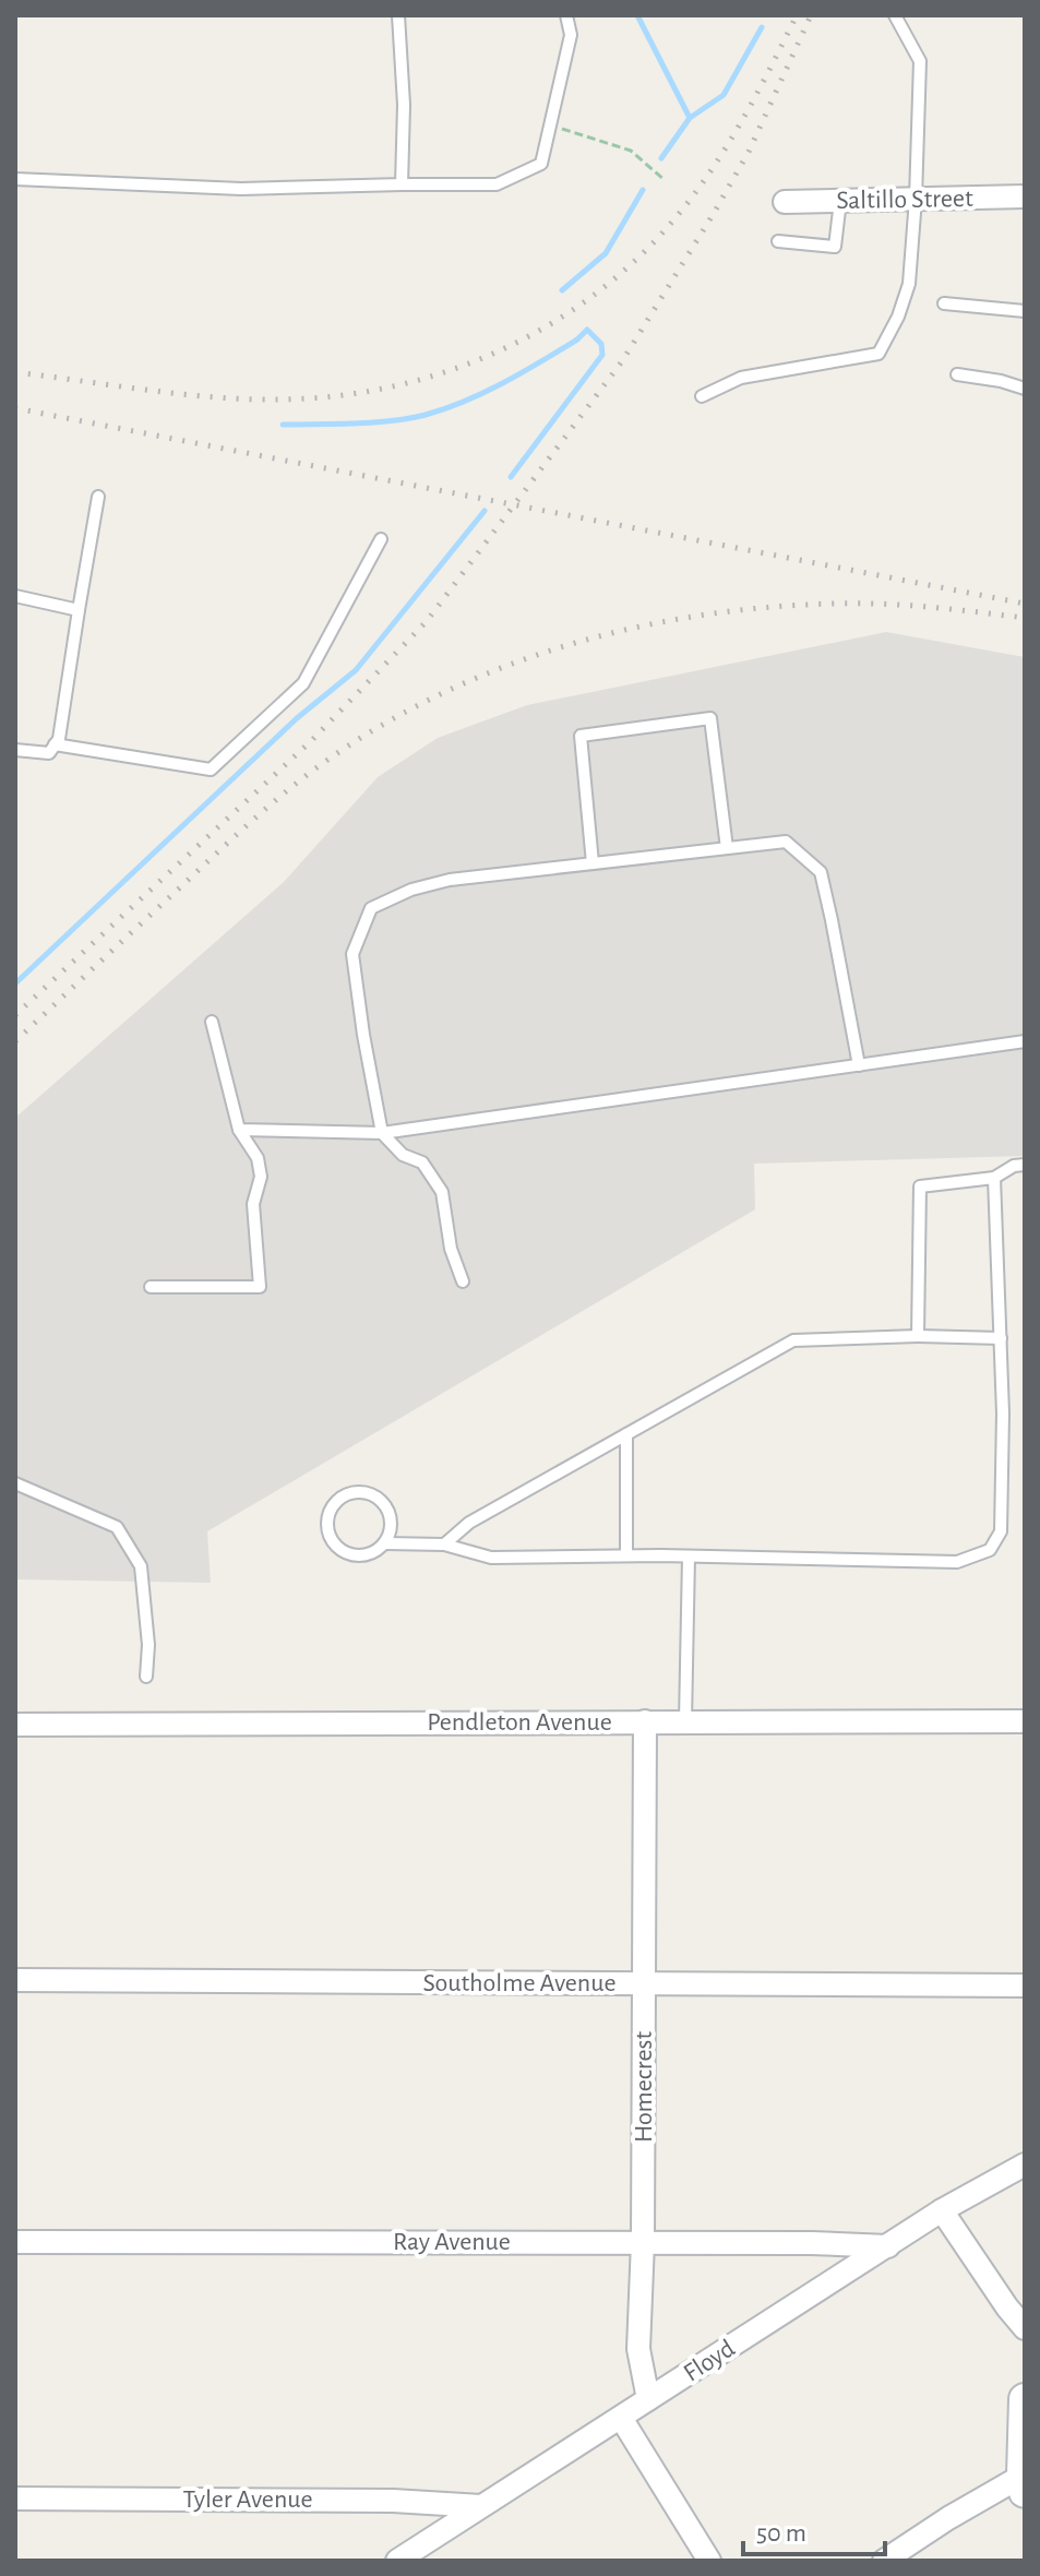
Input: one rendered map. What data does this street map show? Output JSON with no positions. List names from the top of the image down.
{
  "streets": {
    "street": [
      "Saltillo Street",
      "Pendleton Avenue",
      "Southolme Avenue",
      "Homecrest",
      "Ray Avenue",
      "Floyd",
      "Tyler Avenue"
    ]
  },
  "crossings": [
    ["Pendleton Avenue", "Homecrest"],
    ["Southolme Avenue", "Homecrest"],
    ["Homecrest", "Ray Avenue"],
    ["Homecrest", "Floyd"],
    ["Ray Avenue", "Floyd"],
    ["Floyd", "Tyler Avenue"]
  ],
  "scale_bar": "50 m"
}
